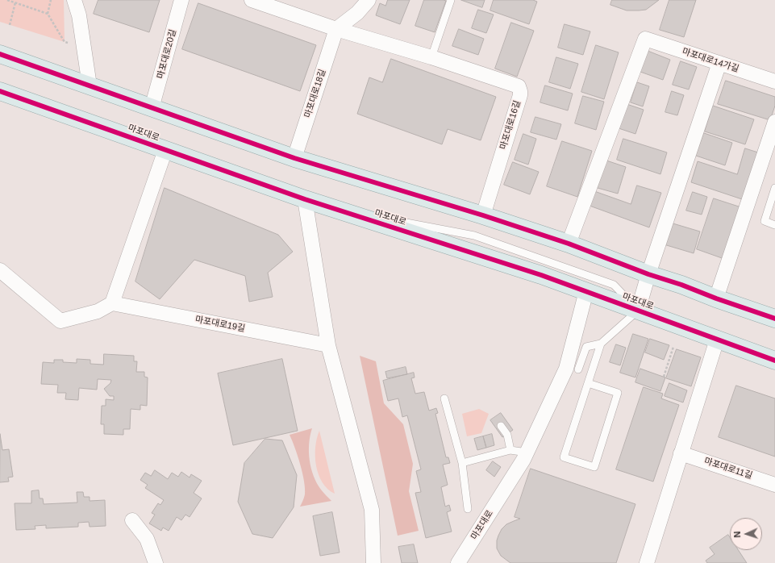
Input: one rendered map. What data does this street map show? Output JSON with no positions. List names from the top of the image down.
{
  "streets": {
    "main road": ["마포대로"],
    "street": [
      "마포대로20길",
      "마포대로14가길",
      "마포대로18길",
      "마포대로16길",
      "마포대로19길",
      "마포대로11길"
    ]
  },
  "crossings": [
    ["마포대로14가길", "마포대로"]
  ],
  "north": "left"
}
